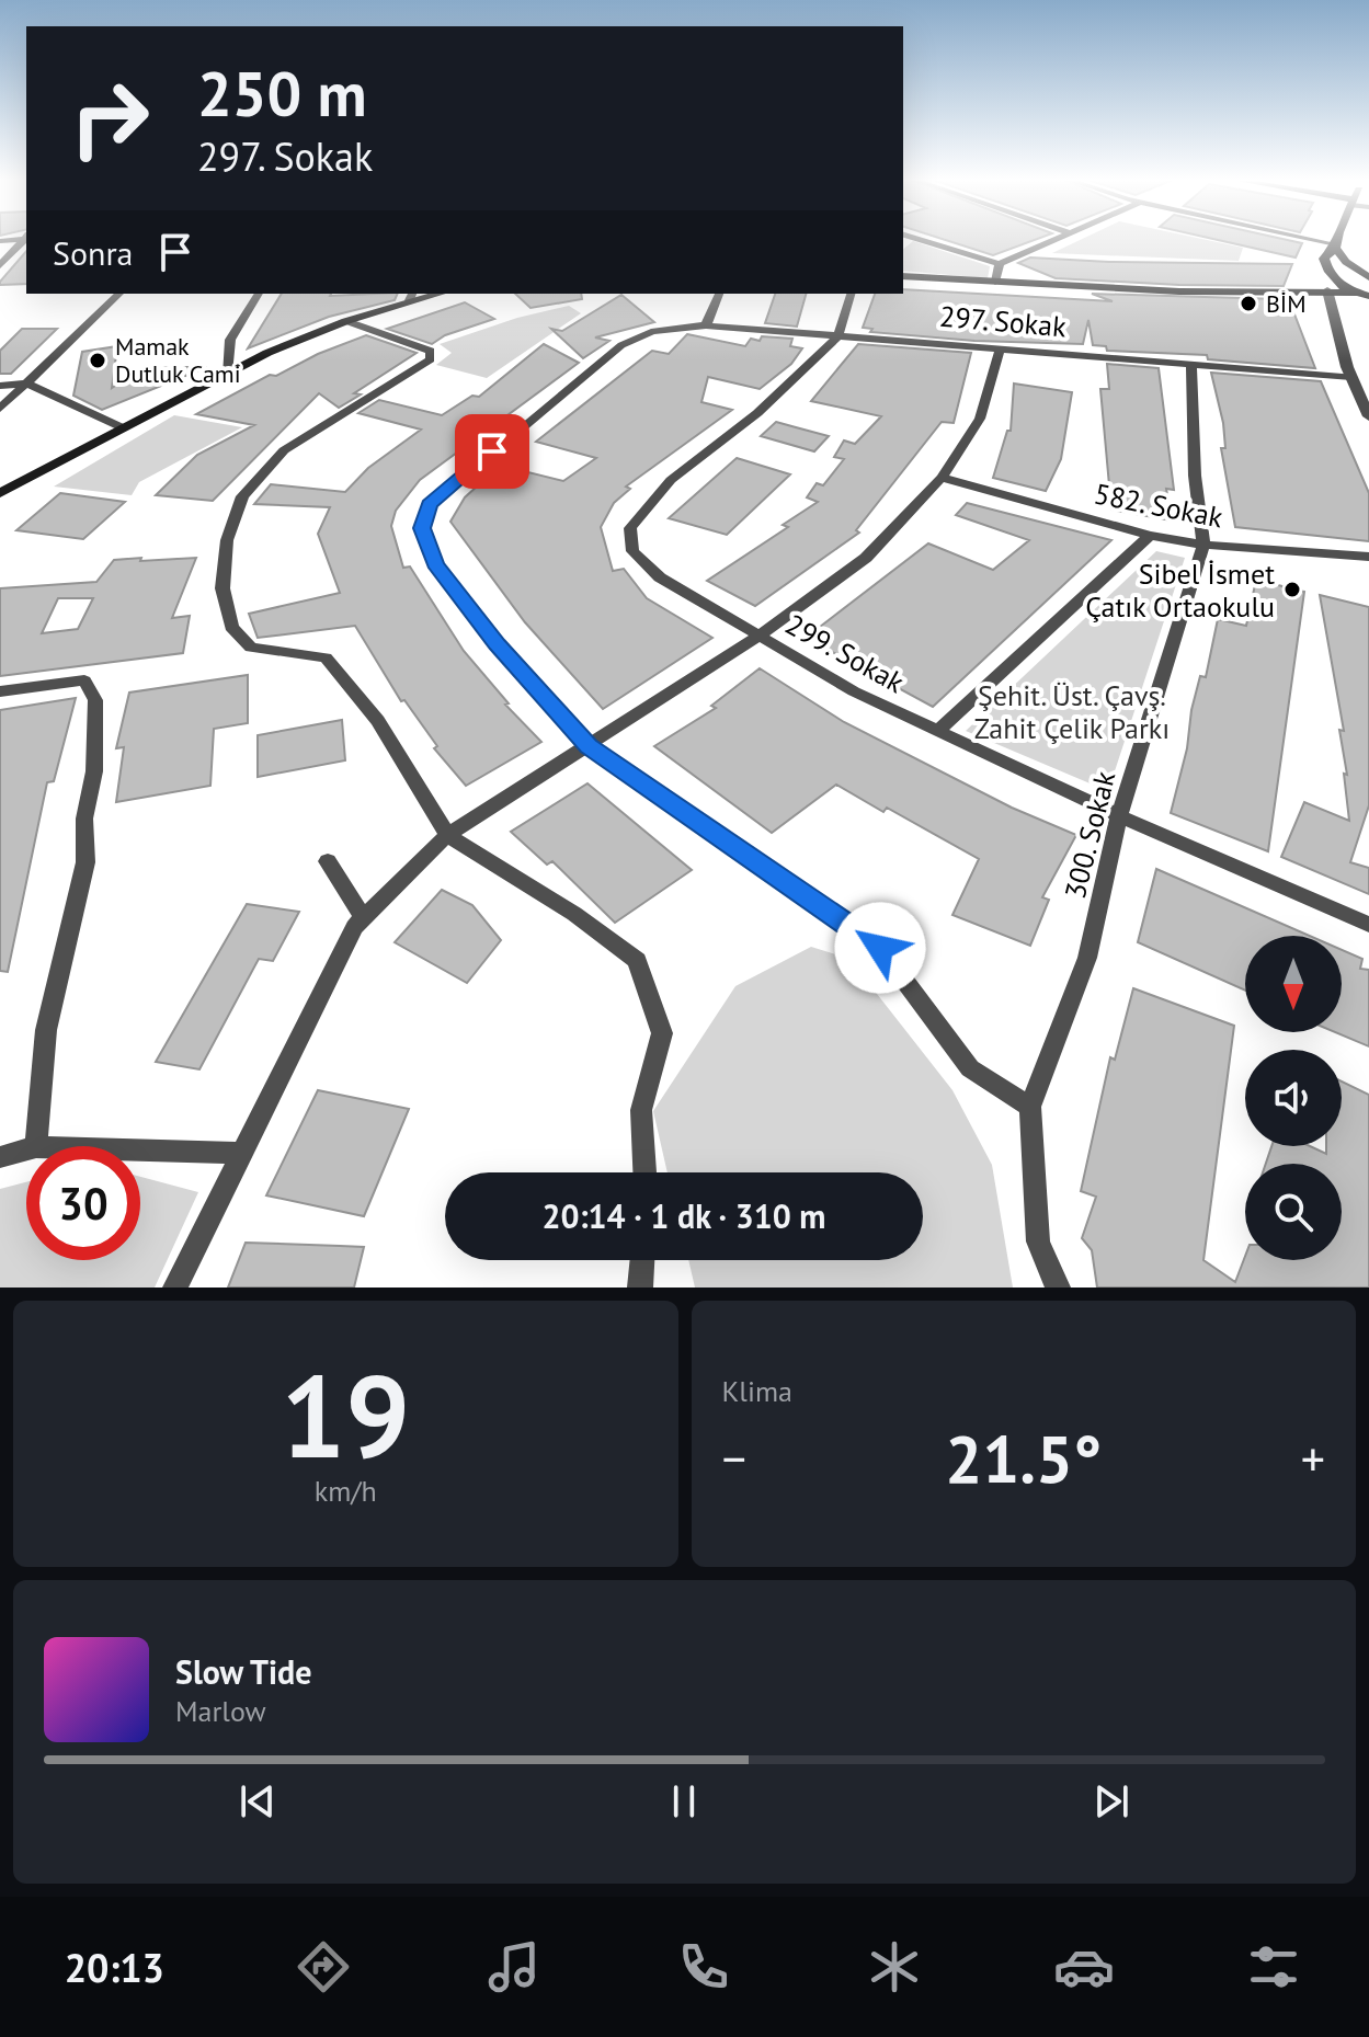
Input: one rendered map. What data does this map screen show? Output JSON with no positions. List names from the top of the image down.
{
  "streets": {
    "street": [
      "297. Sokak",
      "582. Sokak",
      "299. Sokak",
      "300. Sokak"
    ]
  },
  "crossings": [
    ["297. Sokak", "299. Sokak"],
    ["297. Sokak", "300. Sokak"],
    ["582. Sokak", "300. Sokak"],
    ["299. Sokak", "300. Sokak"]
  ],
  "parks": ["Şehit. Üst. Çavş. Zahit Çelik Parkı"],
  "places": ["BİM", "Mamak Dutluk Cami", "Sibel İsmet Çatık Ortaokulu"],
  "north": "bottom",
  "page": {
    "turn": ["250 m", "297. Sokak"],
    "then": "Sonra",
    "limit": "30",
    "trip": "20:14 · 1 dk · 310 m",
    "tile": [
      ["19", "km/h"],
      "Klima"
    ],
    "heat": ["−", "21.5°", "+"],
    "song": ["Slow Tide", "Marlow"],
    "tabs": "20:13"
  }
}
